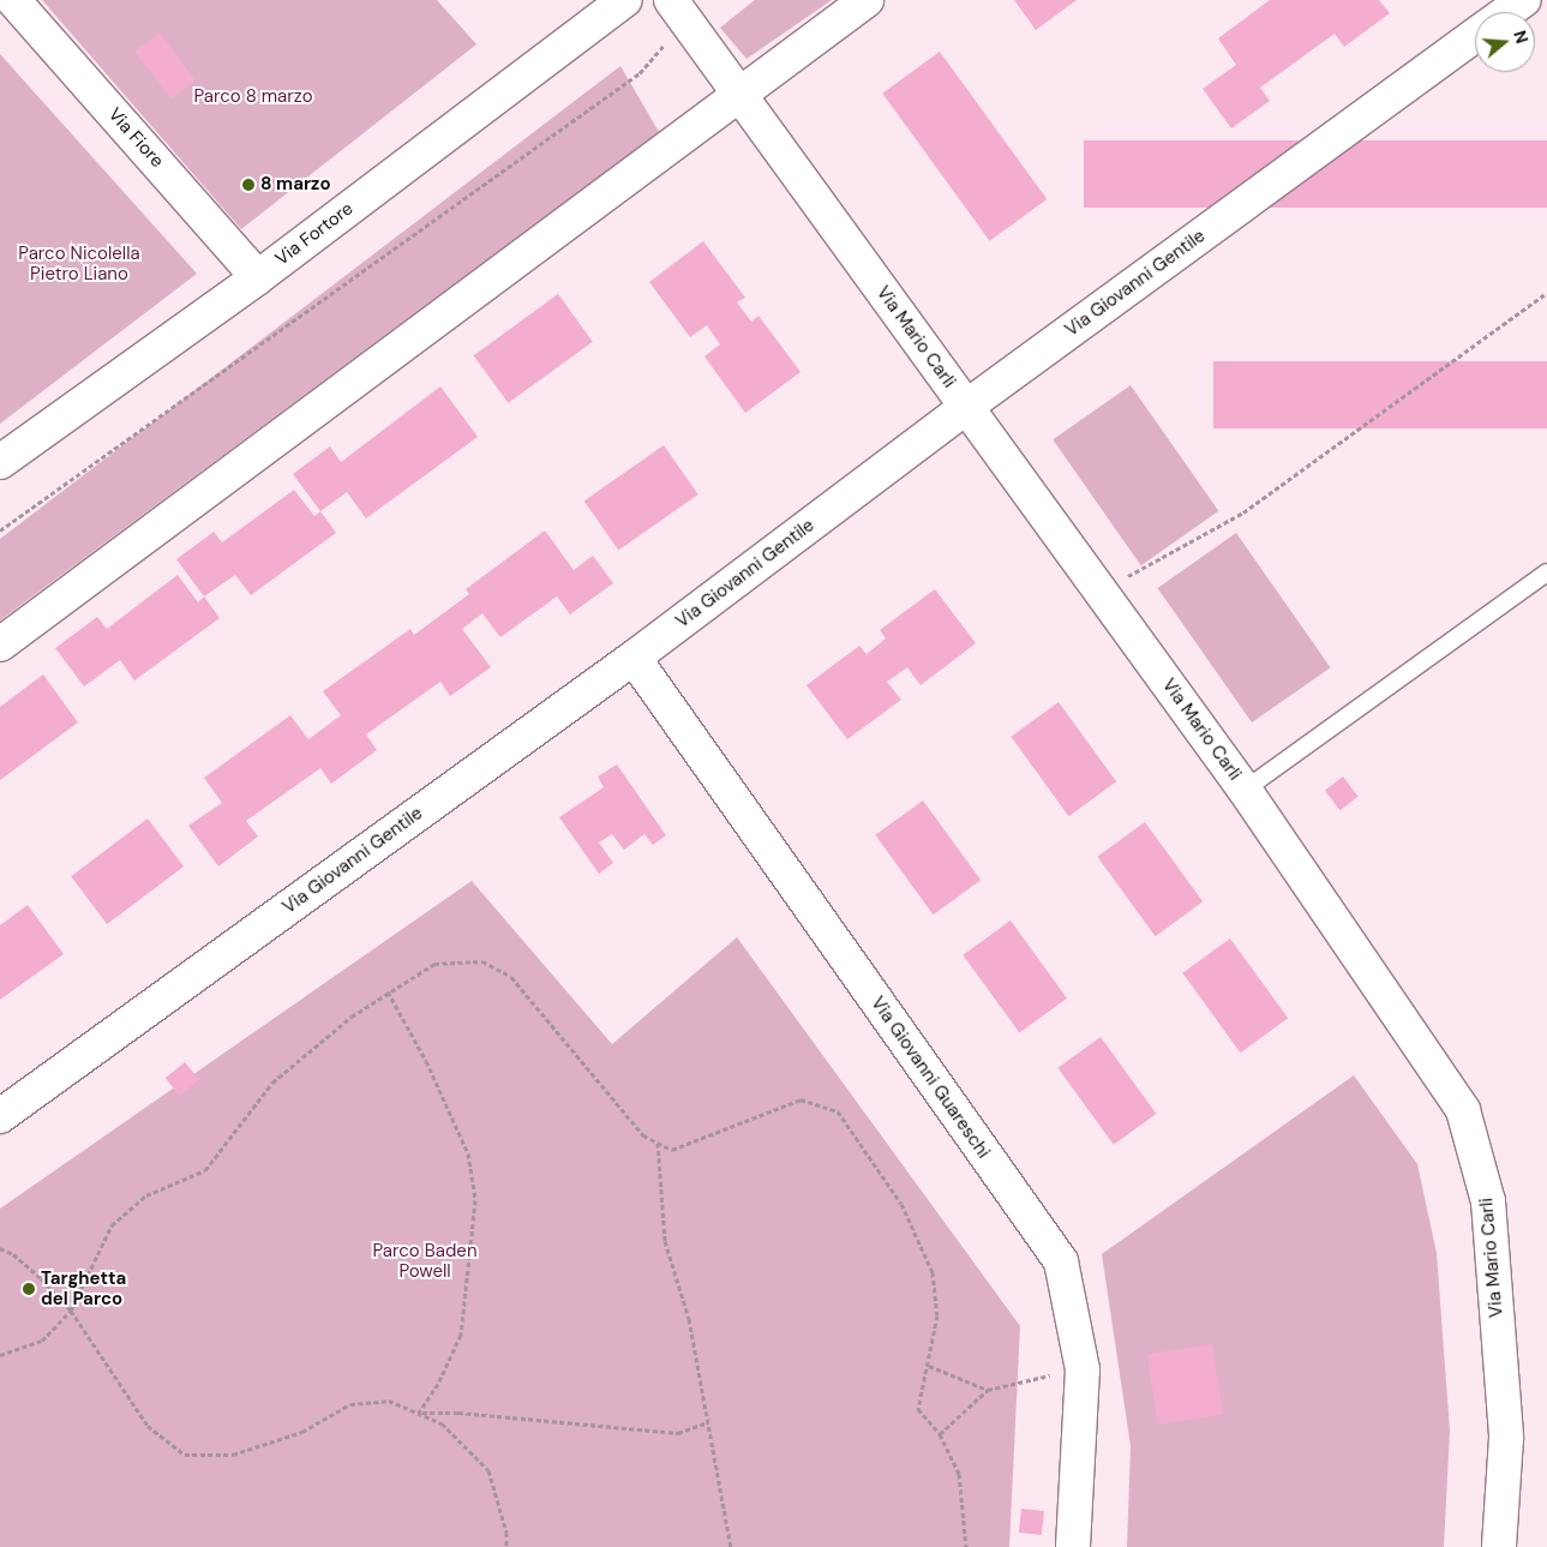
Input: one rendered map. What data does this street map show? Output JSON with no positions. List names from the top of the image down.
{
  "streets": {
    "street": [
      "Via Fiore",
      "Via Fortore",
      "Via Giovanni Gentile",
      "Via Mario Carli",
      "Via Giovanni Guareschi"
    ]
  },
  "crossings": [
    ["Via Fiore", "Via Fortore"],
    ["Via Giovanni Gentile", "Via Mario Carli"],
    ["Via Giovanni Gentile", "Via Giovanni Guareschi"]
  ],
  "parks": ["Parco 8 marzo", "Parco Nicolella Pietro Liano", "Parco Baden Powell"],
  "places": ["8 marzo", "Targhetta del Parco"],
  "north": "right"
}
